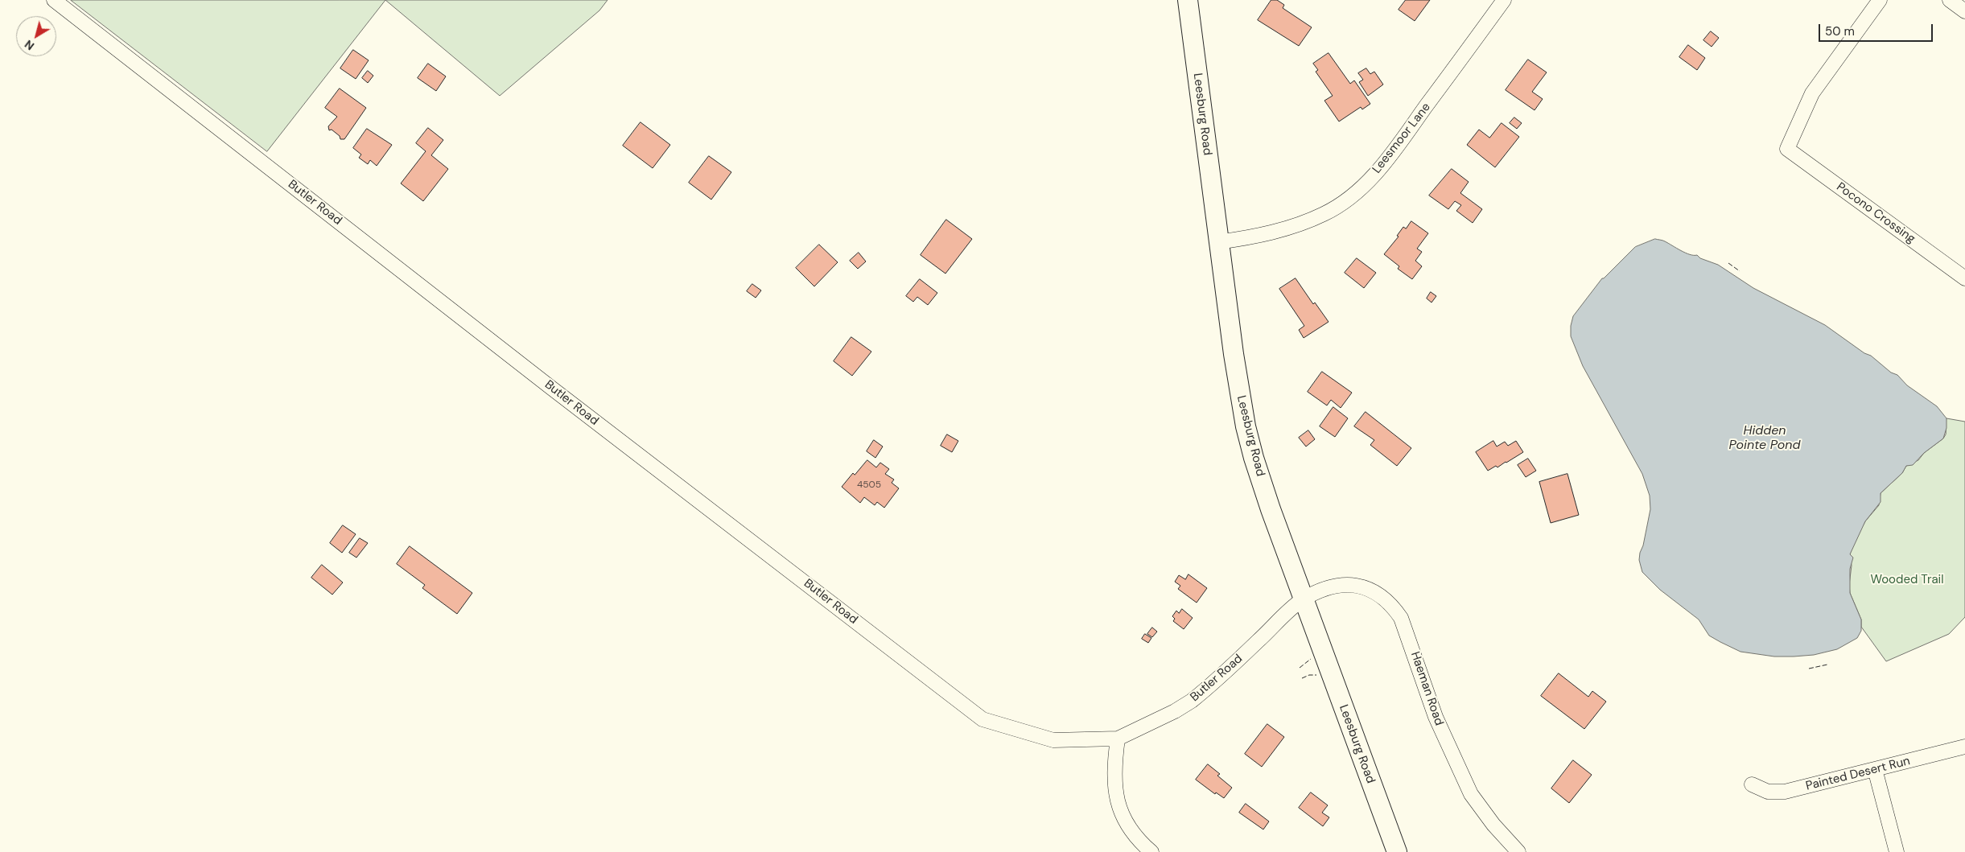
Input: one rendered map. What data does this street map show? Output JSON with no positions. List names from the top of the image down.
{
  "streets": {
    "main road": ["Leesburg Road"],
    "street": [
      "Leesmoor Lane",
      "Butler Road",
      "Pocono Crossing",
      "Haeman Road",
      "Painted Desert Run"
    ]
  },
  "crossings": [
    ["Leesburg Road", "Leesmoor Lane"],
    ["Leesburg Road", "Butler Road"],
    ["Leesburg Road", "Haeman Road"],
    ["Butler Road", "Haeman Road"]
  ],
  "water": ["Hidden Pointe Pond"],
  "parks": ["Wooded Trail"],
  "house_numbers": ["4505"],
  "scale_bar": "50 m",
  "north": "bottom left"
}
